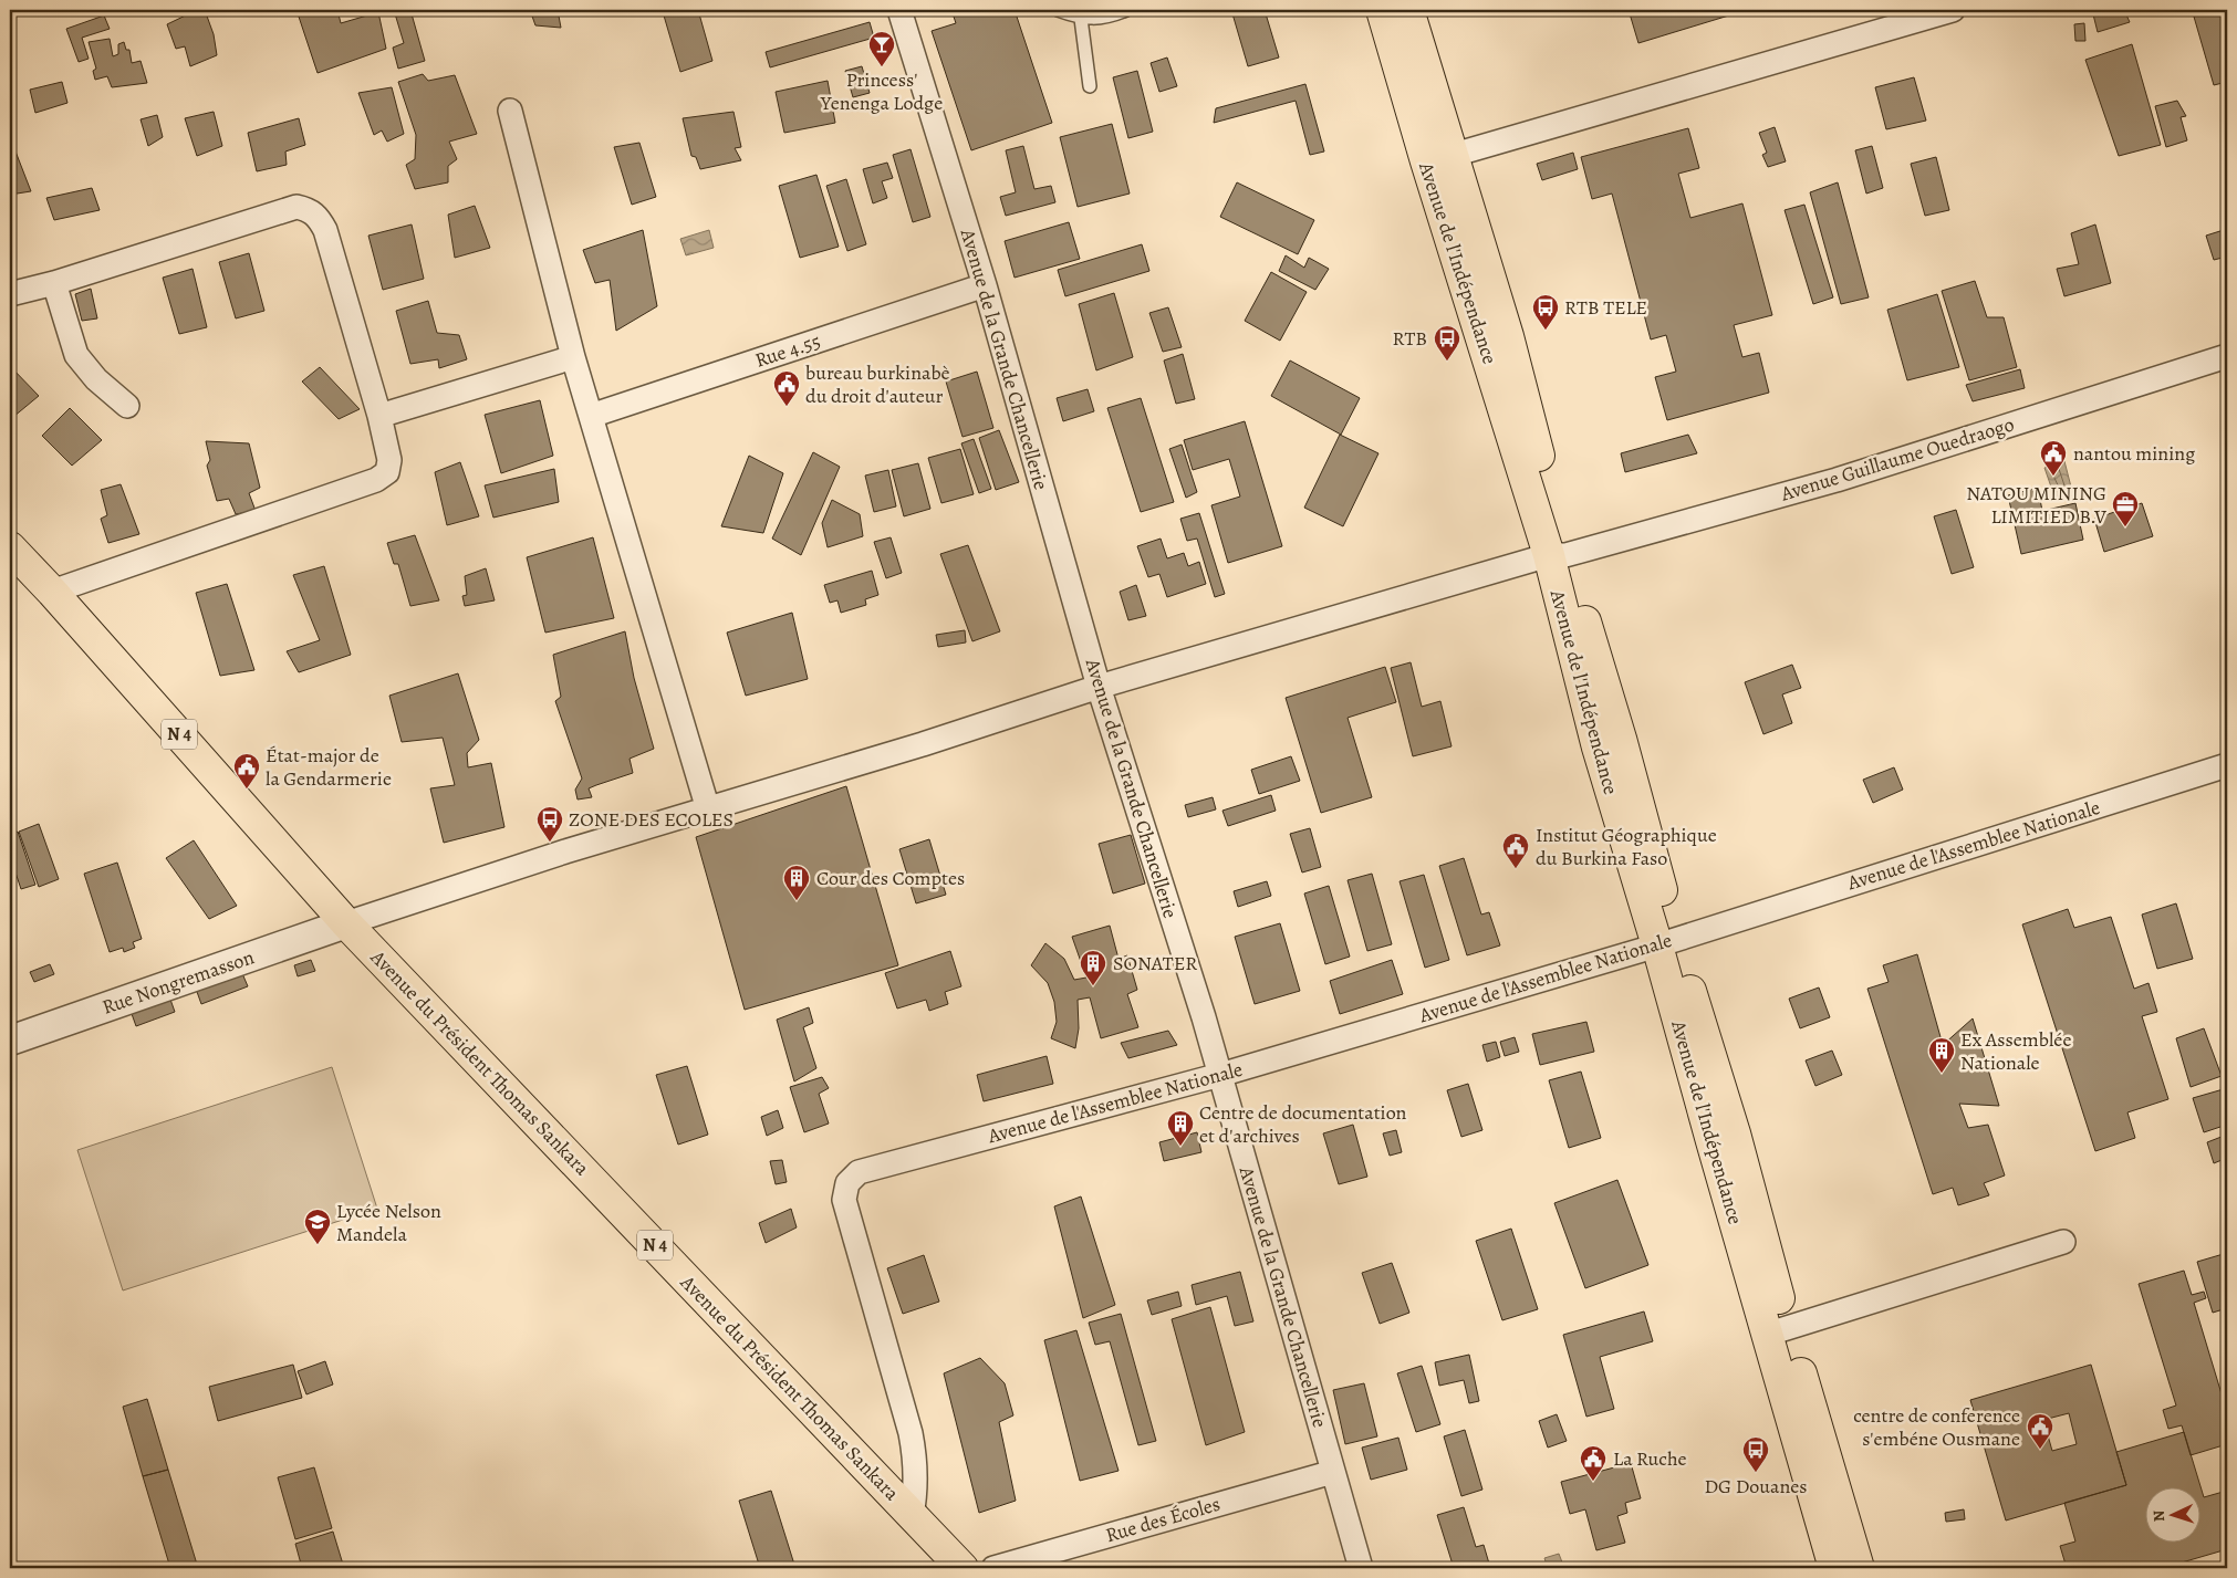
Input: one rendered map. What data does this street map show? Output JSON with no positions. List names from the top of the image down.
{
  "streets": {
    "main road": ["Avenue de l'Indépendance", "N 4", "Avenue du Président Thomas Sankara"],
    "street": [
      "Rue 4.55",
      "Avenue de la Grande Chancellerie",
      "Avenue Guillaume Ouedraogo",
      "Avenue de l'Assemblee Nationale",
      "Rue Nongremasson",
      "Rue des Écoles"
    ]
  },
  "crossings": [
    ["Avenue de l'Indépendance", "Avenue Guillaume Ouedraogo"],
    ["Avenue de l'Indépendance", "Avenue de l'Assemblee Nationale"],
    ["Rue 4.55", "Avenue de la Grande Chancellerie"],
    ["Avenue de la Grande Chancellerie", "Avenue Guillaume Ouedraogo"],
    ["Avenue de la Grande Chancellerie", "Avenue de l'Assemblee Nationale"],
    ["Avenue de la Grande Chancellerie", "Rue des Écoles"],
    ["Avenue Guillaume Ouedraogo", "Rue Nongremasson"],
    ["Avenue Guillaume Ouedraogo", "Avenue du Président Thomas Sankara"],
    ["Avenue de l'Assemblee Nationale", "Avenue du Président Thomas Sankara"],
    ["Rue Nongremasson", "Avenue du Président Thomas Sankara"]
  ],
  "places": {
    "bar": ["Princess' Yenenga Lodge"],
    "bus stop": [
      "RTB TELE",
      "RTB",
      "ZONE DES ECOLES",
      "DG Douanes"
    ],
    "public building": [
      "bureau burkinabè du droit d'auteur",
      "nantou mining",
      "État-major de la Gendarmerie",
      "Institut Géographique du Burkina Faso",
      "centre de conference s'embéne Ousmane",
      "La Ruche"
    ],
    "office": ["NATOU MINING LIMITIED B.V"],
    "building": [
      "Cour des Comptes",
      "SONATER",
      "Ex Assemblée Nationale",
      "Centre de documentation et d'archives"
    ],
    "school or university": ["Lycée Nelson Mandela"]
  },
  "north": "left"
}
